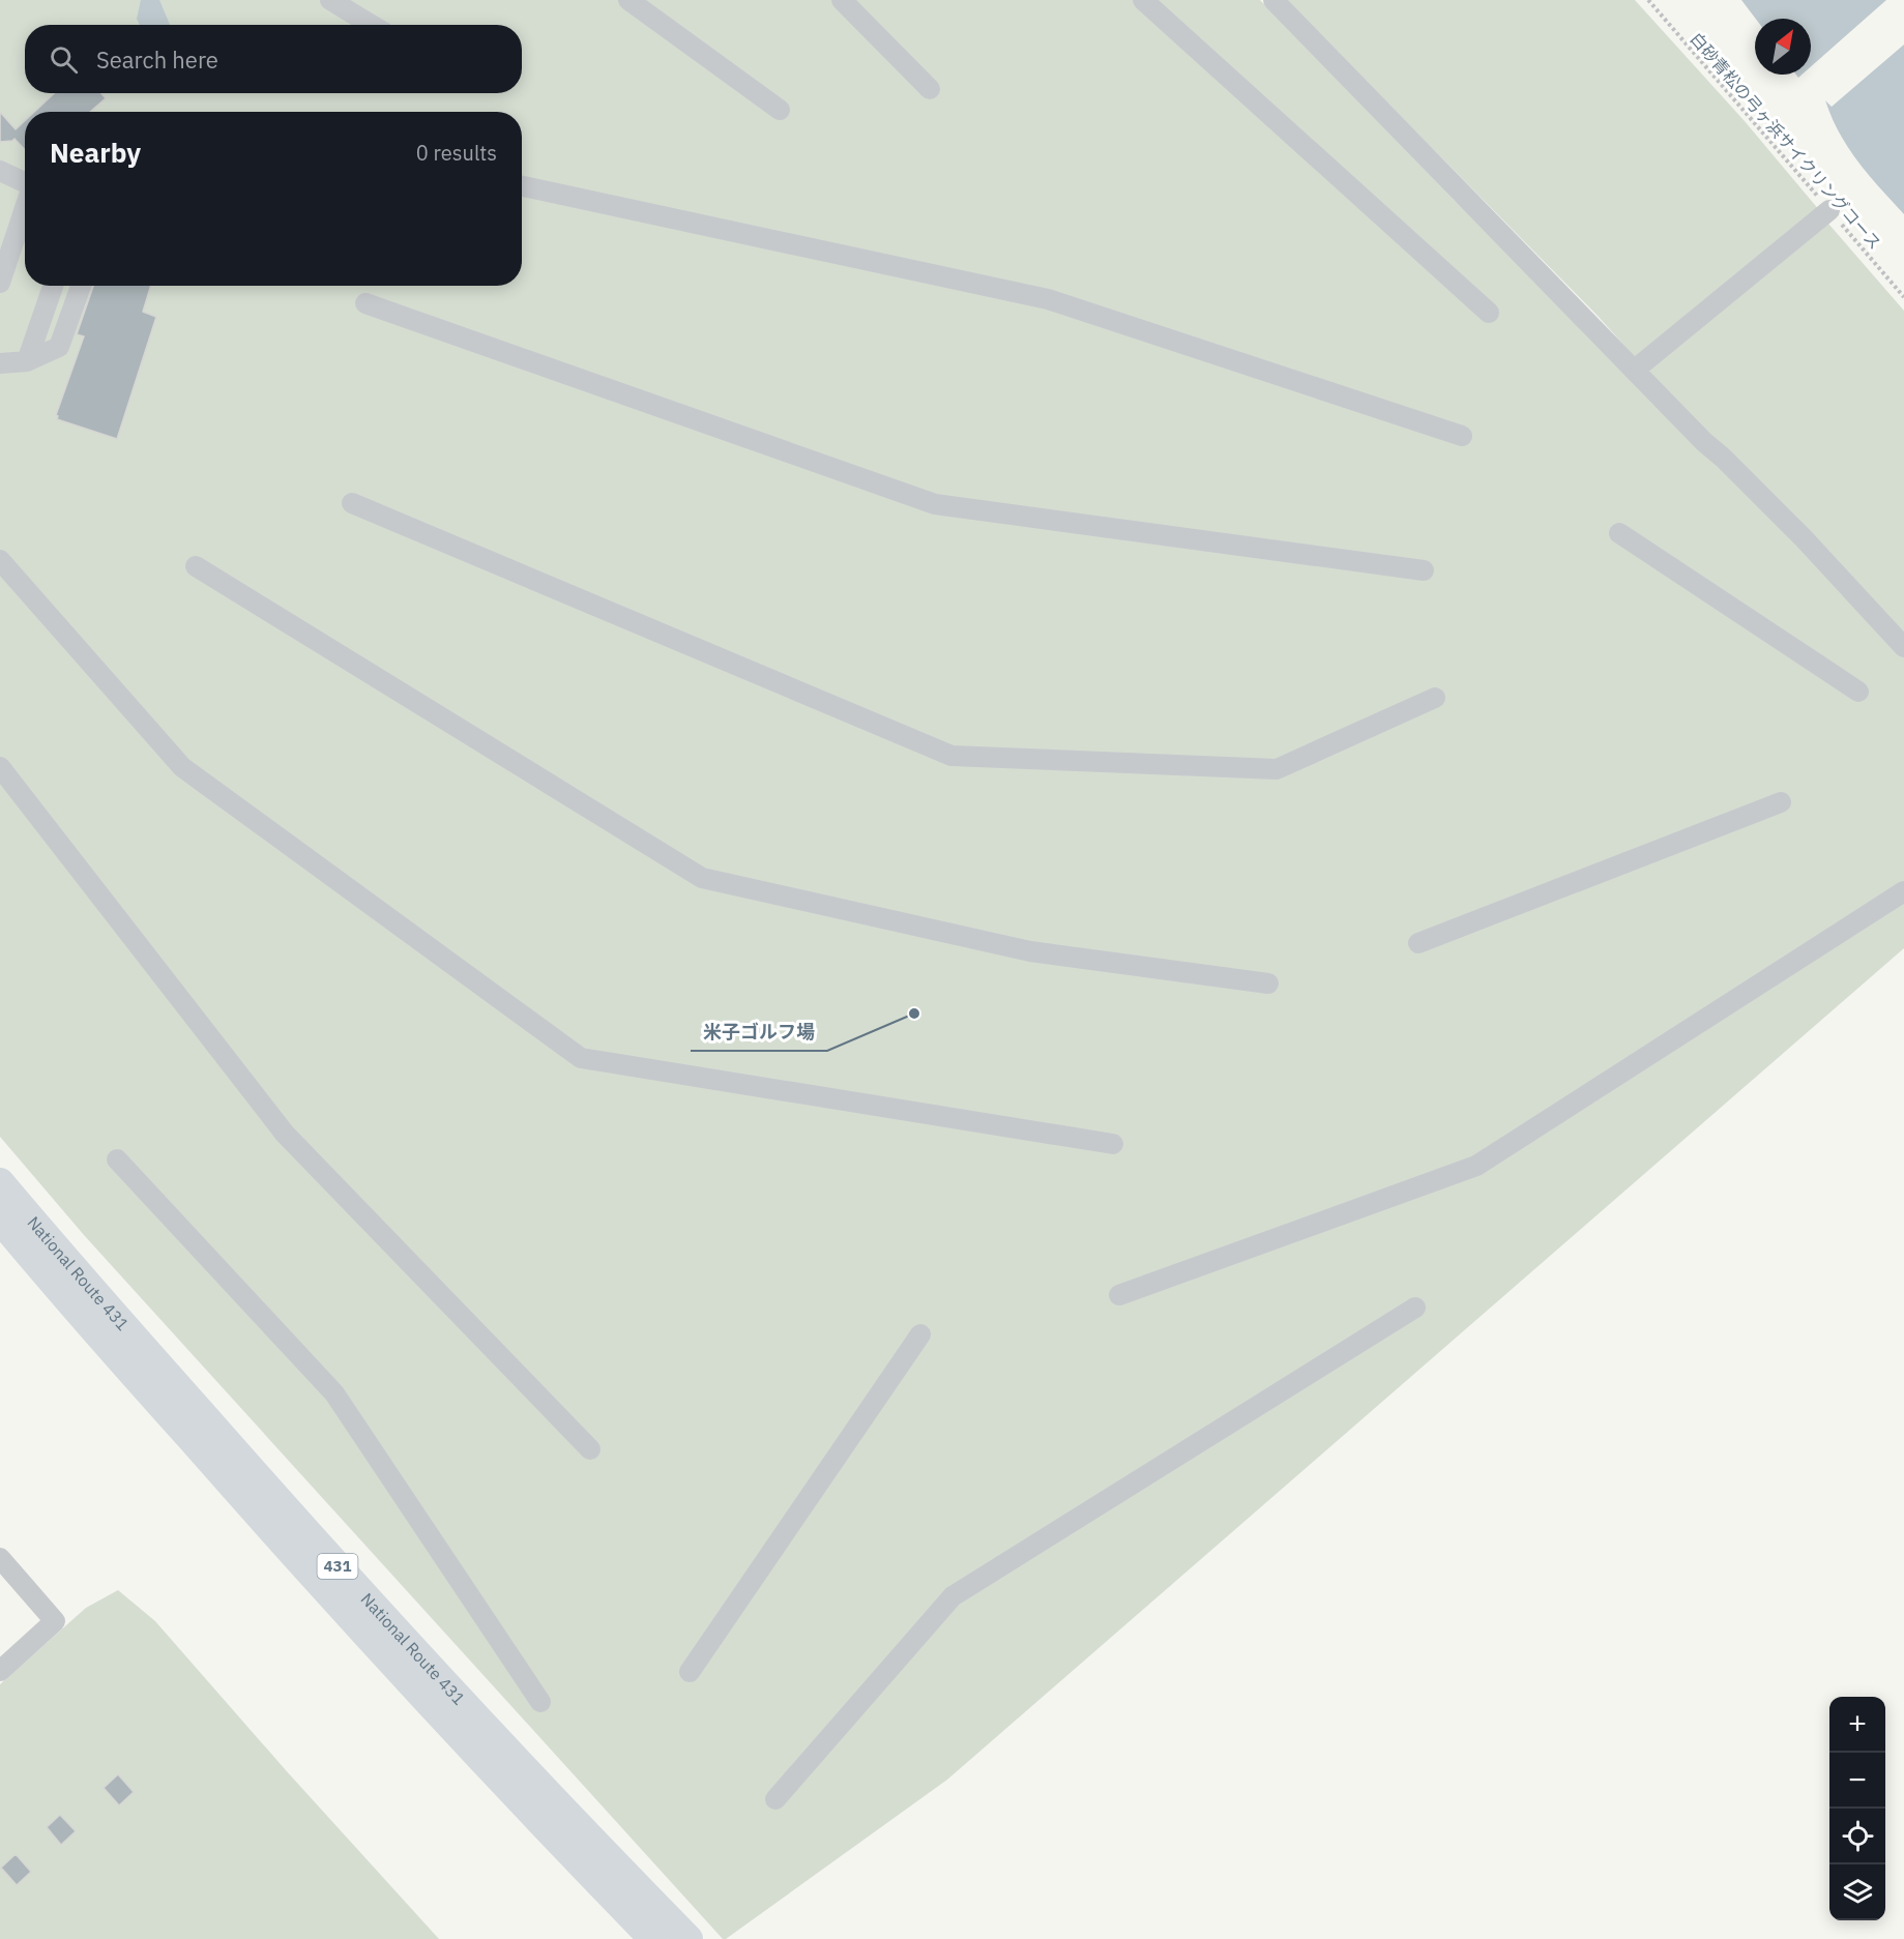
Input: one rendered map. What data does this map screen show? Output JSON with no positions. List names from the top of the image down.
{
  "streets": {
    "highway": ["National Route 431", "431"],
    "path": ["白砂青松の弓ヶ浜サイクリングコース"]
  },
  "places": ["米子ゴルフ場"],
  "north": "top right",
  "page": {
    "search": "Search here",
    "heading": ["Nearby", "0 results"],
    "map_buttons": ["+", "−"]
  }
}
